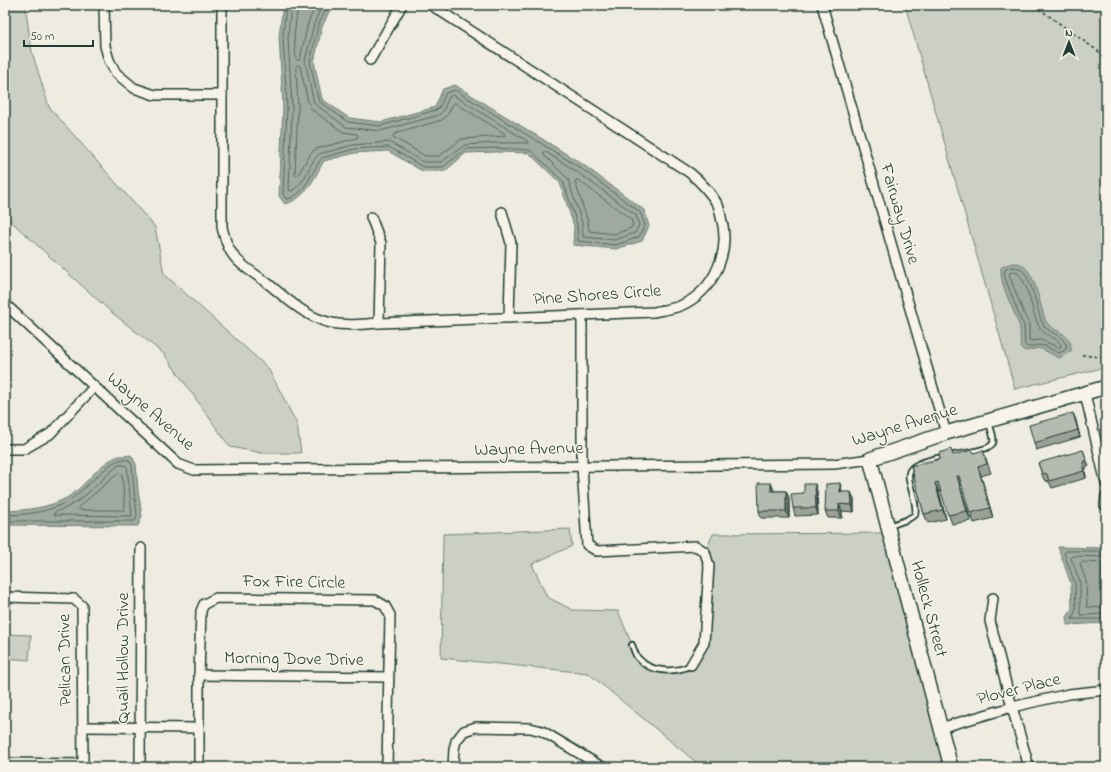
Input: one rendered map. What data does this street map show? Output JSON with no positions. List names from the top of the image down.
{
  "streets": {
    "street": [
      "Fairway Drive",
      "Pine Shores Circle",
      "Wayne Avenue",
      "Fox Fire Circle",
      "Holleck Street",
      "Quail Hollow Drive",
      "Pelican Drive",
      "Morning Dove Drive",
      "Plover Place"
    ]
  },
  "crossings": [
    ["Fairway Drive", "Wayne Avenue"],
    ["Wayne Avenue", "Holleck Street"],
    ["Fox Fire Circle", "Pelican Drive"],
    ["Fox Fire Circle", "Morning Dove Drive"],
    ["Holleck Street", "Plover Place"],
    ["Quail Hollow Drive", "Pelican Drive"]
  ],
  "scale_bar": "50 m",
  "north": "top"
}
